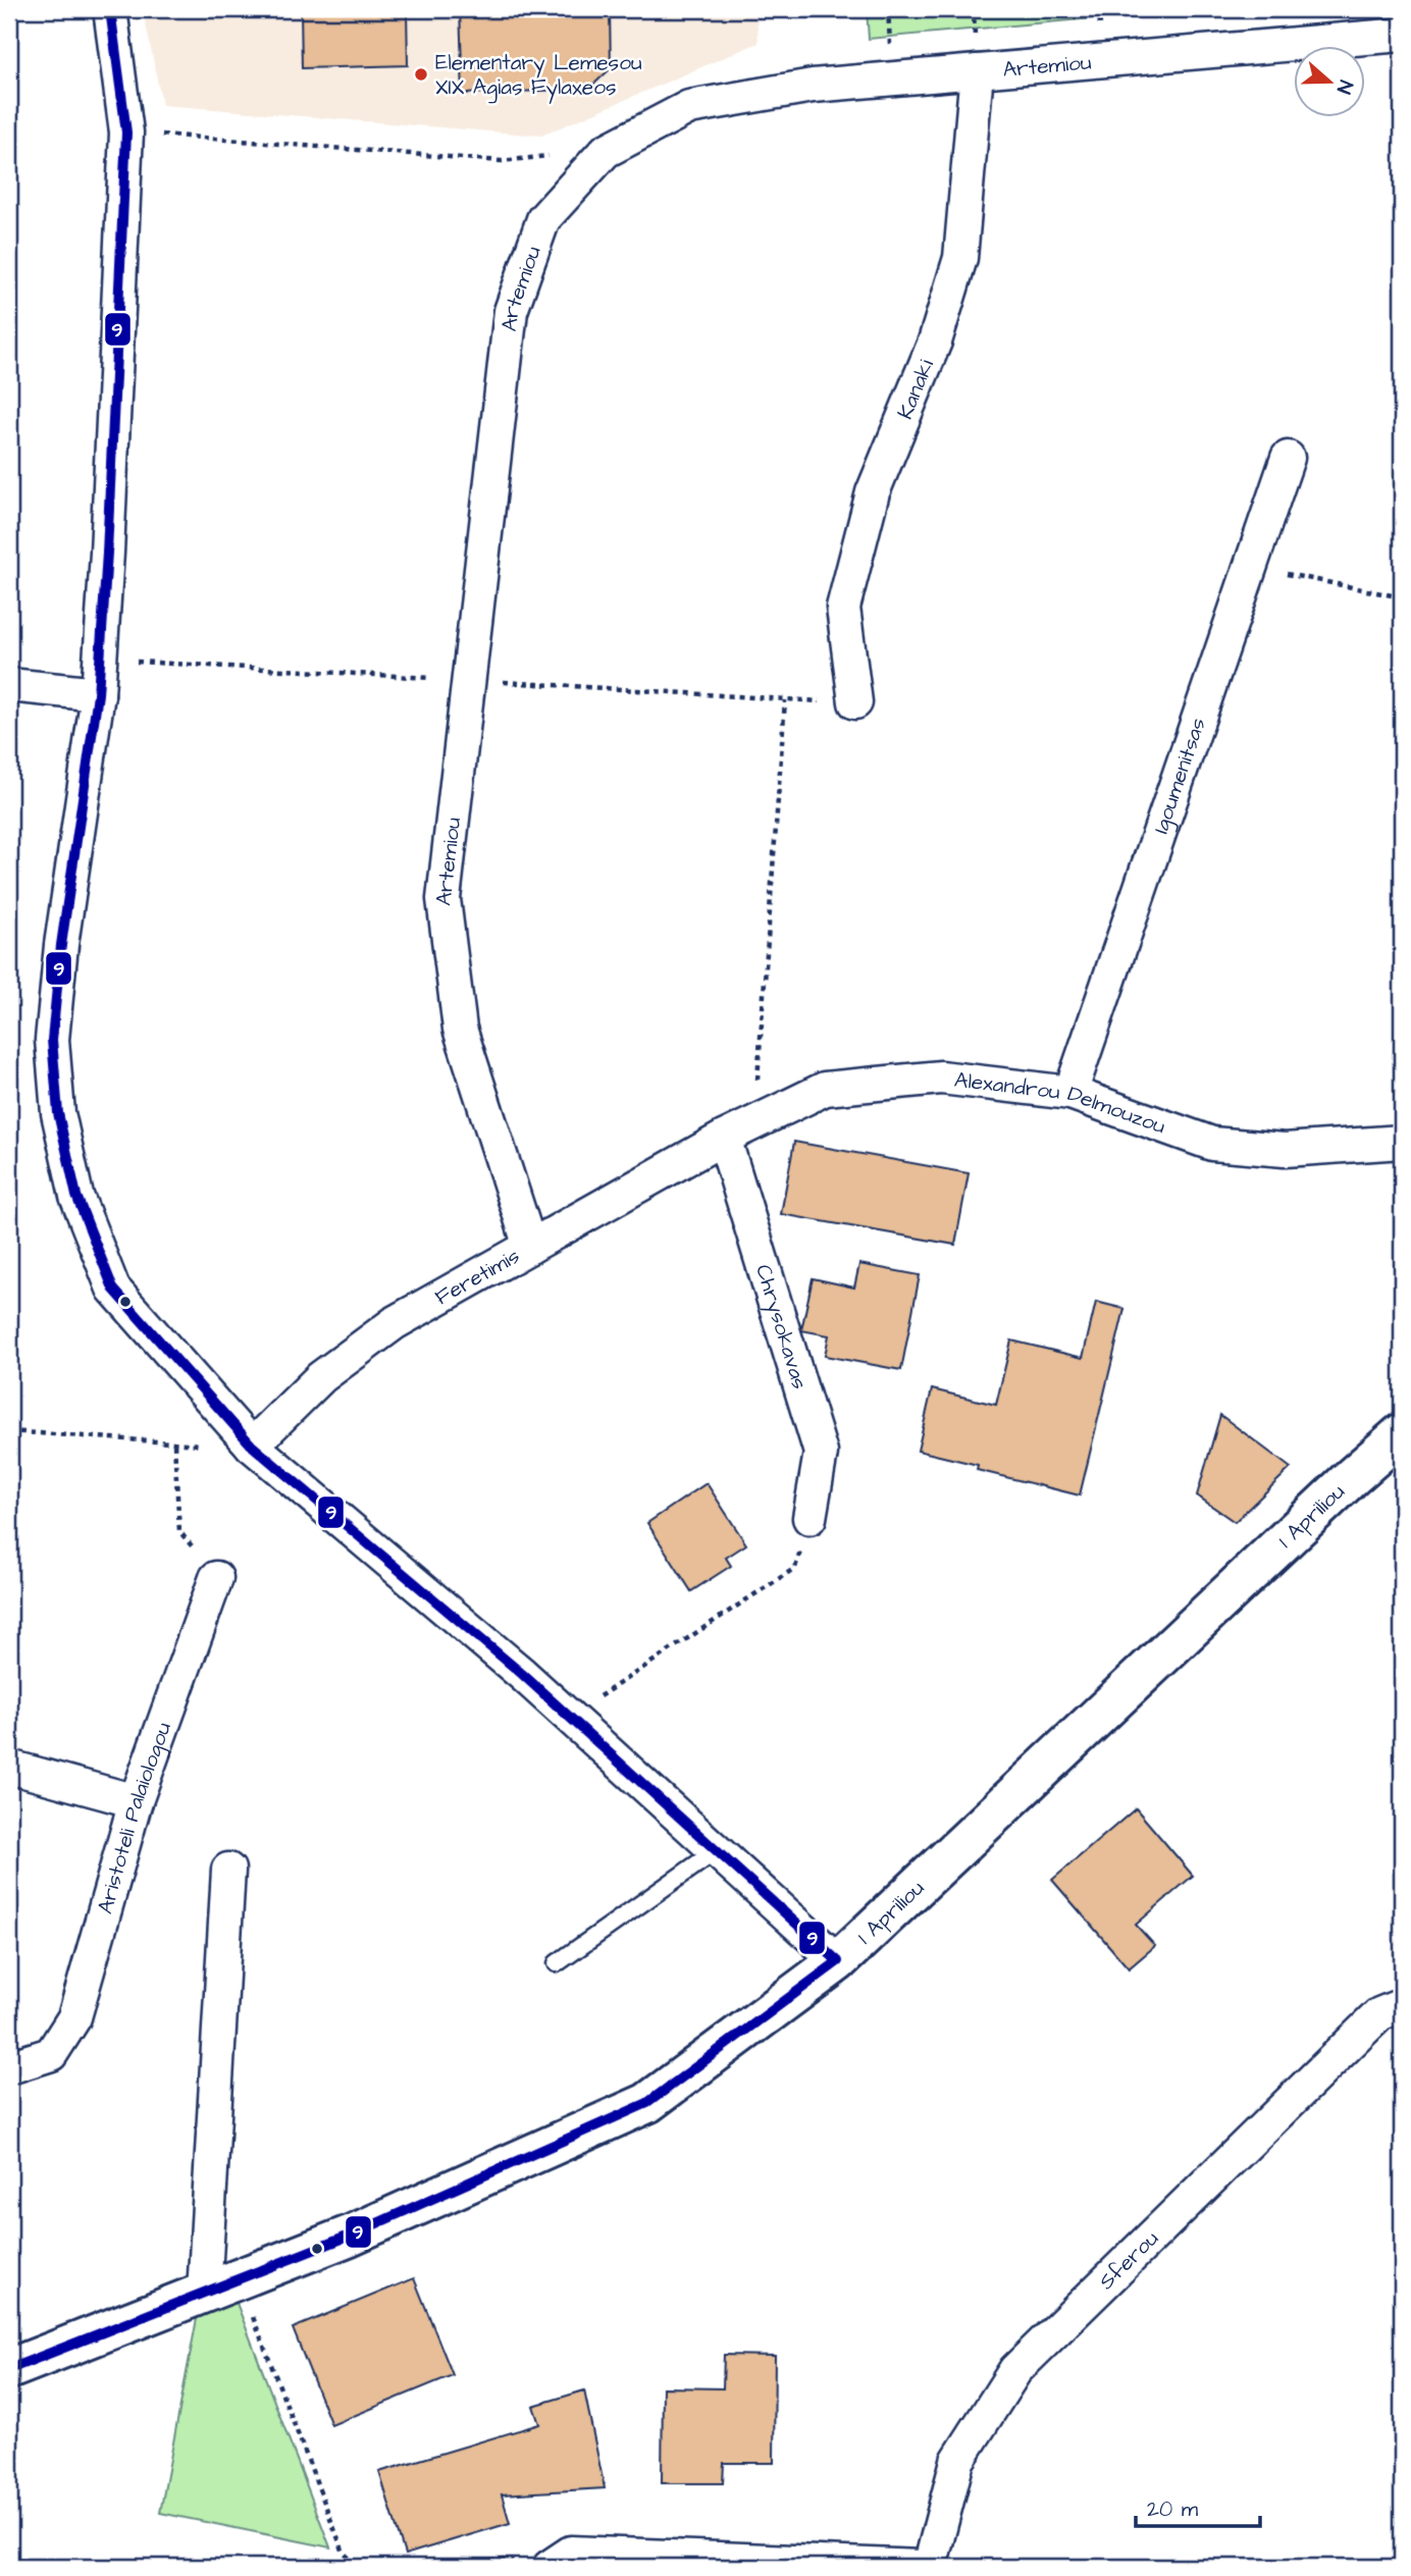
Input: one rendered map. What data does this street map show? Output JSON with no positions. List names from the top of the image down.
{
  "streets": {
    "main road": ["1 Apriliou"],
    "street": [
      "Artemiou",
      "Kanaki",
      "Igoumenitsas",
      "Alexandrou Delmouzou",
      "Feretimis",
      "Chrysokavas",
      "Aristoteli Palaiologou",
      "Sferou"
    ]
  },
  "crossings": [
    ["Artemiou", "Kanaki"],
    ["Artemiou", "Feretimis"],
    ["Igoumenitsas", "Alexandrou Delmouzou"],
    ["Alexandrou Delmouzou", "Feretimis"],
    ["Alexandrou Delmouzou", "Chrysokavas"],
    ["Feretimis", "Chrysokavas"]
  ],
  "places": ["Elementary Lemesou XIX Agias Fylaxeos"],
  "lines": ["transit line 9"],
  "scale_bar": "20 m",
  "north": "right"
}
